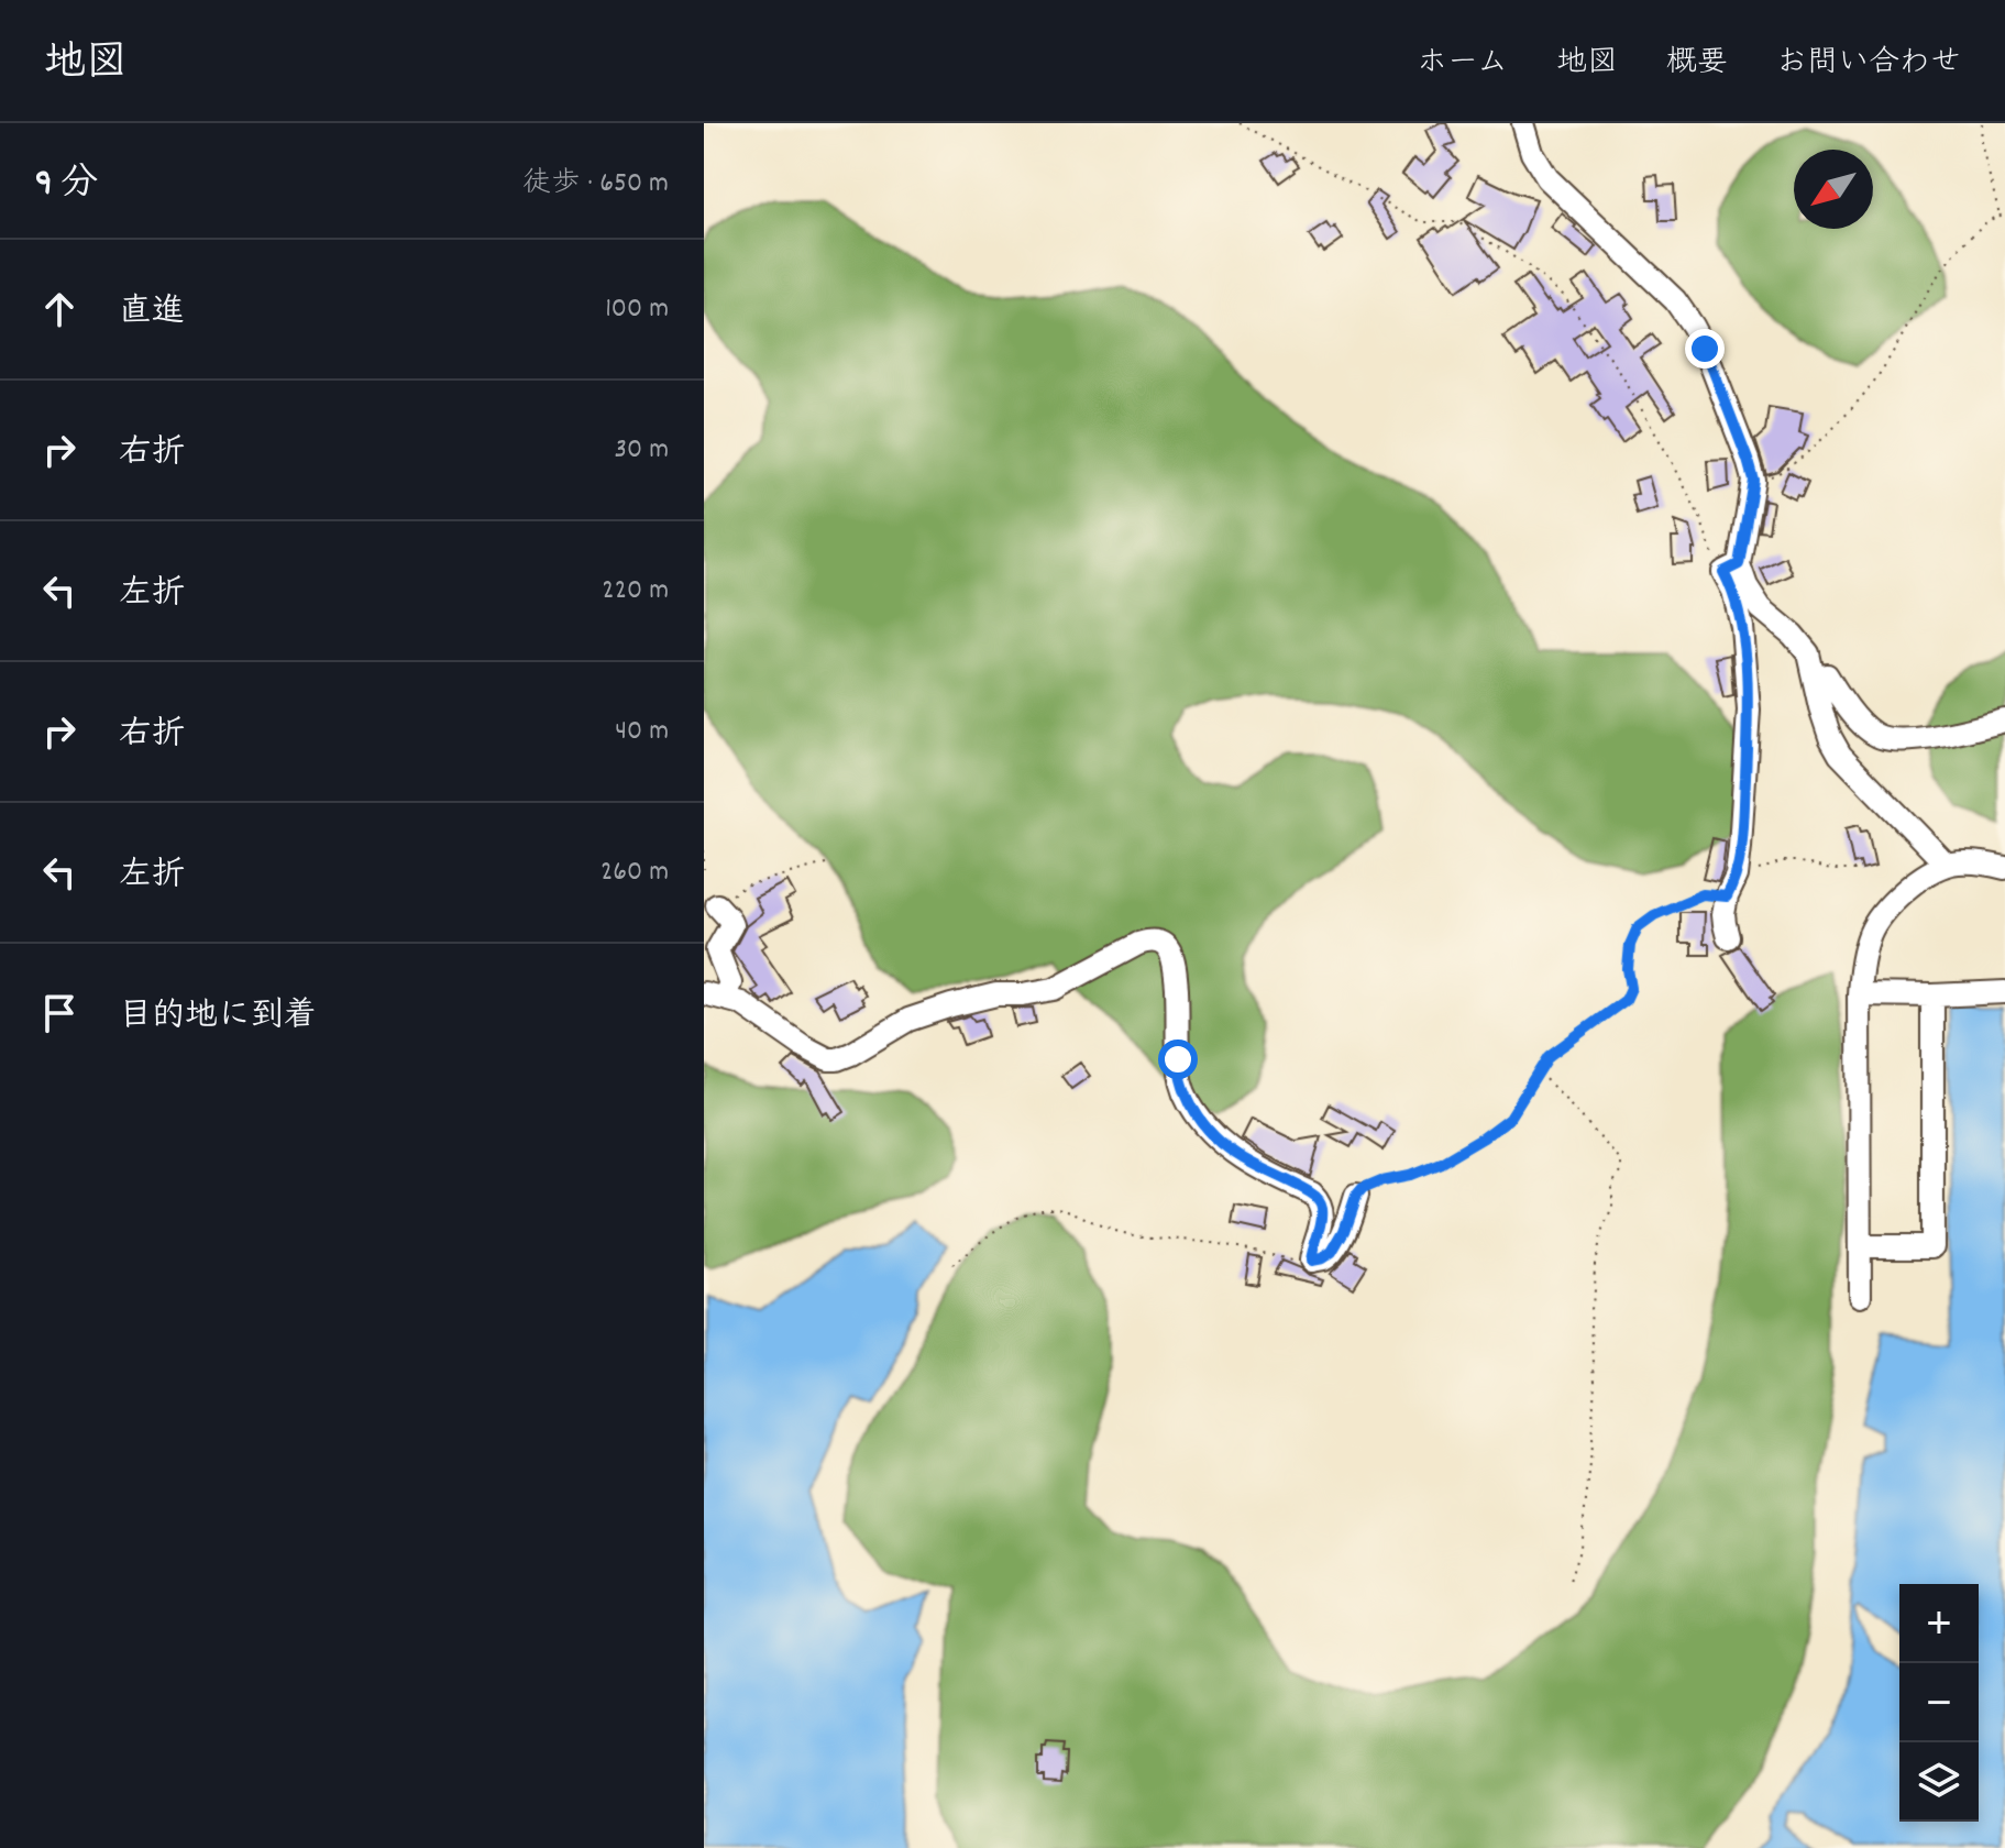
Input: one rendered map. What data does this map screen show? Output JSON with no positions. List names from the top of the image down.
{
  "north": "bottom left",
  "page": {
    "header": "地図",
    "nav": [
      "ホーム",
      "地図",
      "概要",
      "お問い合わせ"
    ],
    "heading": ["9 分", "徒歩 · 650 m"],
    "list": [
      ["直進", "100 m"],
      ["右折", "30 m"],
      ["左折", "220 m"],
      ["右折", "40 m"],
      ["左折", "260 m"],
      "目的地に到着"
    ],
    "map_buttons": ["+", "−"]
  }
}
